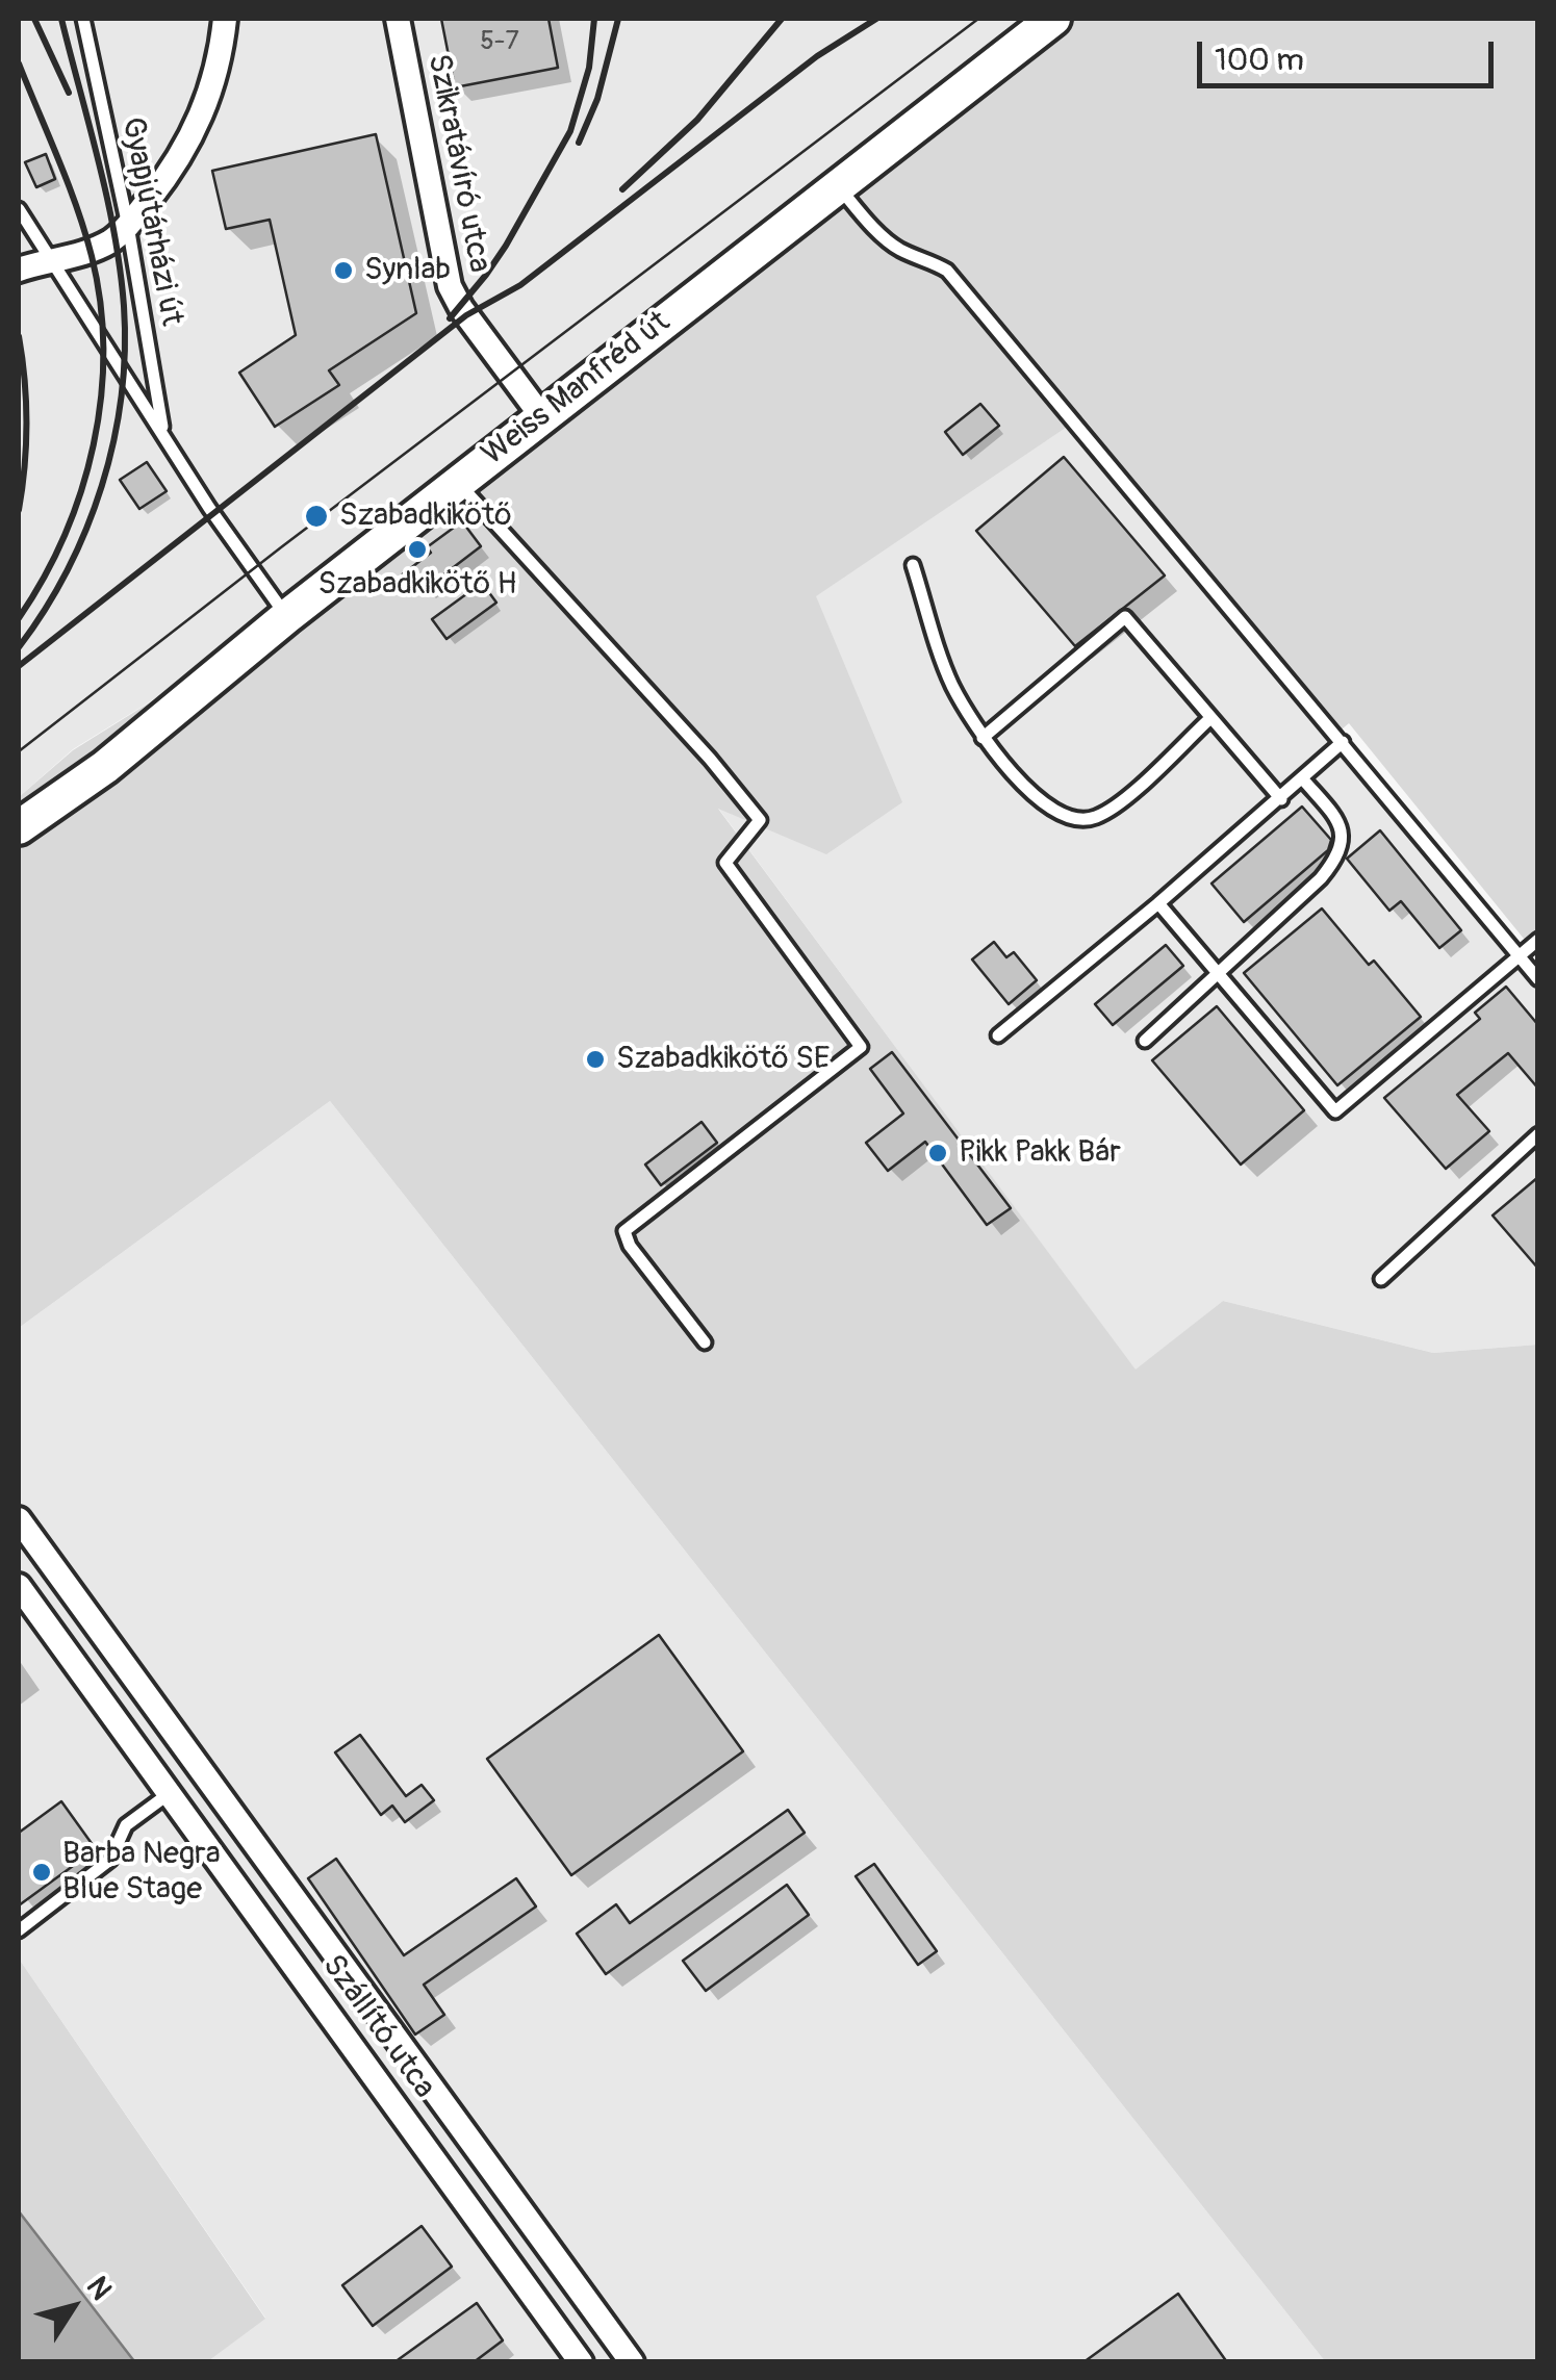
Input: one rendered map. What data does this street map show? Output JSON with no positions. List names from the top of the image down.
{
  "streets": {
    "main road": ["Weiss Manfréd út"],
    "street": ["Szikratávíró utca", "Szállító utca"],
    "lane": ["Gyapjútárházi út"]
  },
  "crossings": [
    ["Szikratávíró utca", "Weiss Manfréd út"]
  ],
  "places": [
    "Synlab",
    "Szabadkikötő",
    "Szabadkikötő H",
    "Szabadkikötő SE",
    "Pikk Pakk Bár",
    "Barba Negra Blue Stage"
  ],
  "house_numbers": ["5-7"],
  "scale_bar": "100 m",
  "north": "top right"
}
